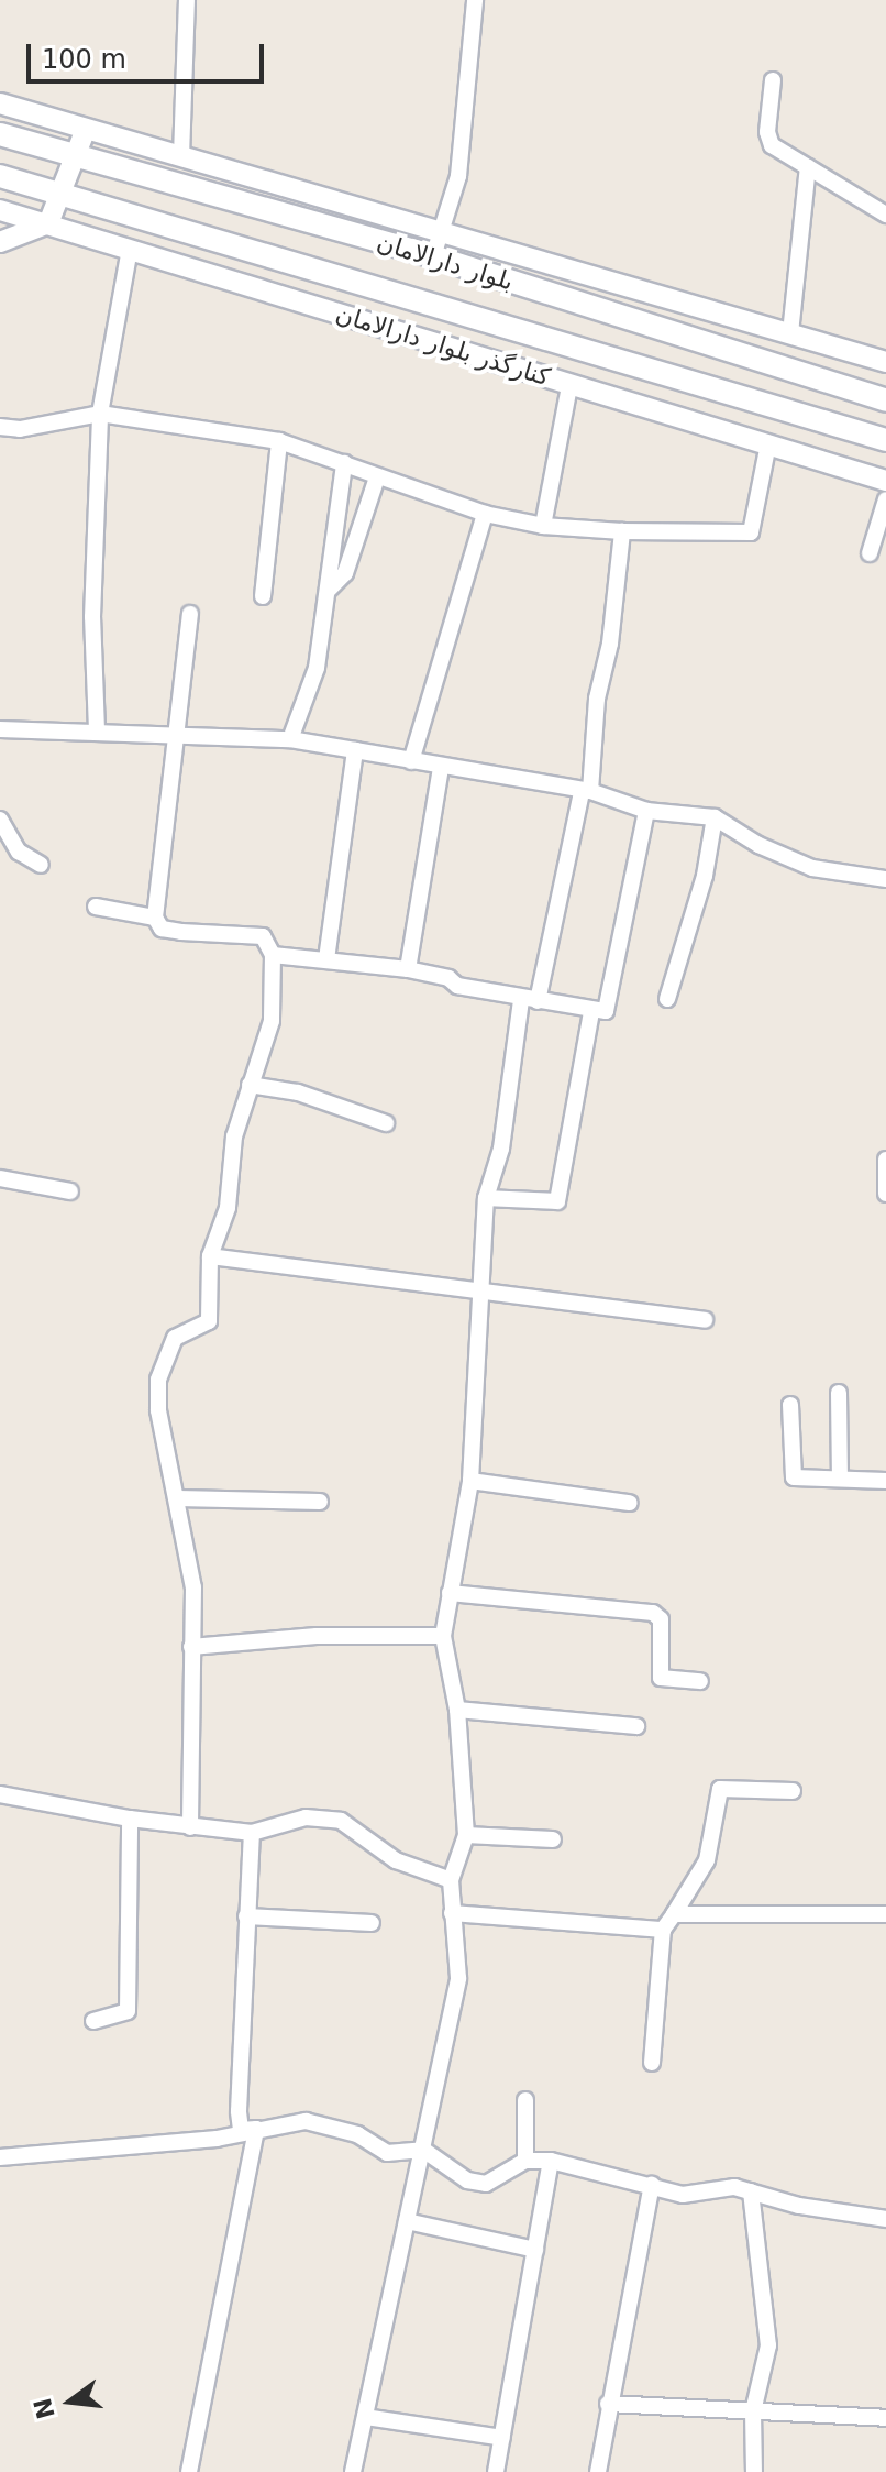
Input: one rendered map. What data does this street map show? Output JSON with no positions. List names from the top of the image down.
{
  "streets": {
    "main road": ["بلوار دارالامان"],
    "street": ["کنارگذر بلوار دارالامان"]
  },
  "scale_bar": "100 m",
  "north": "left"
}
